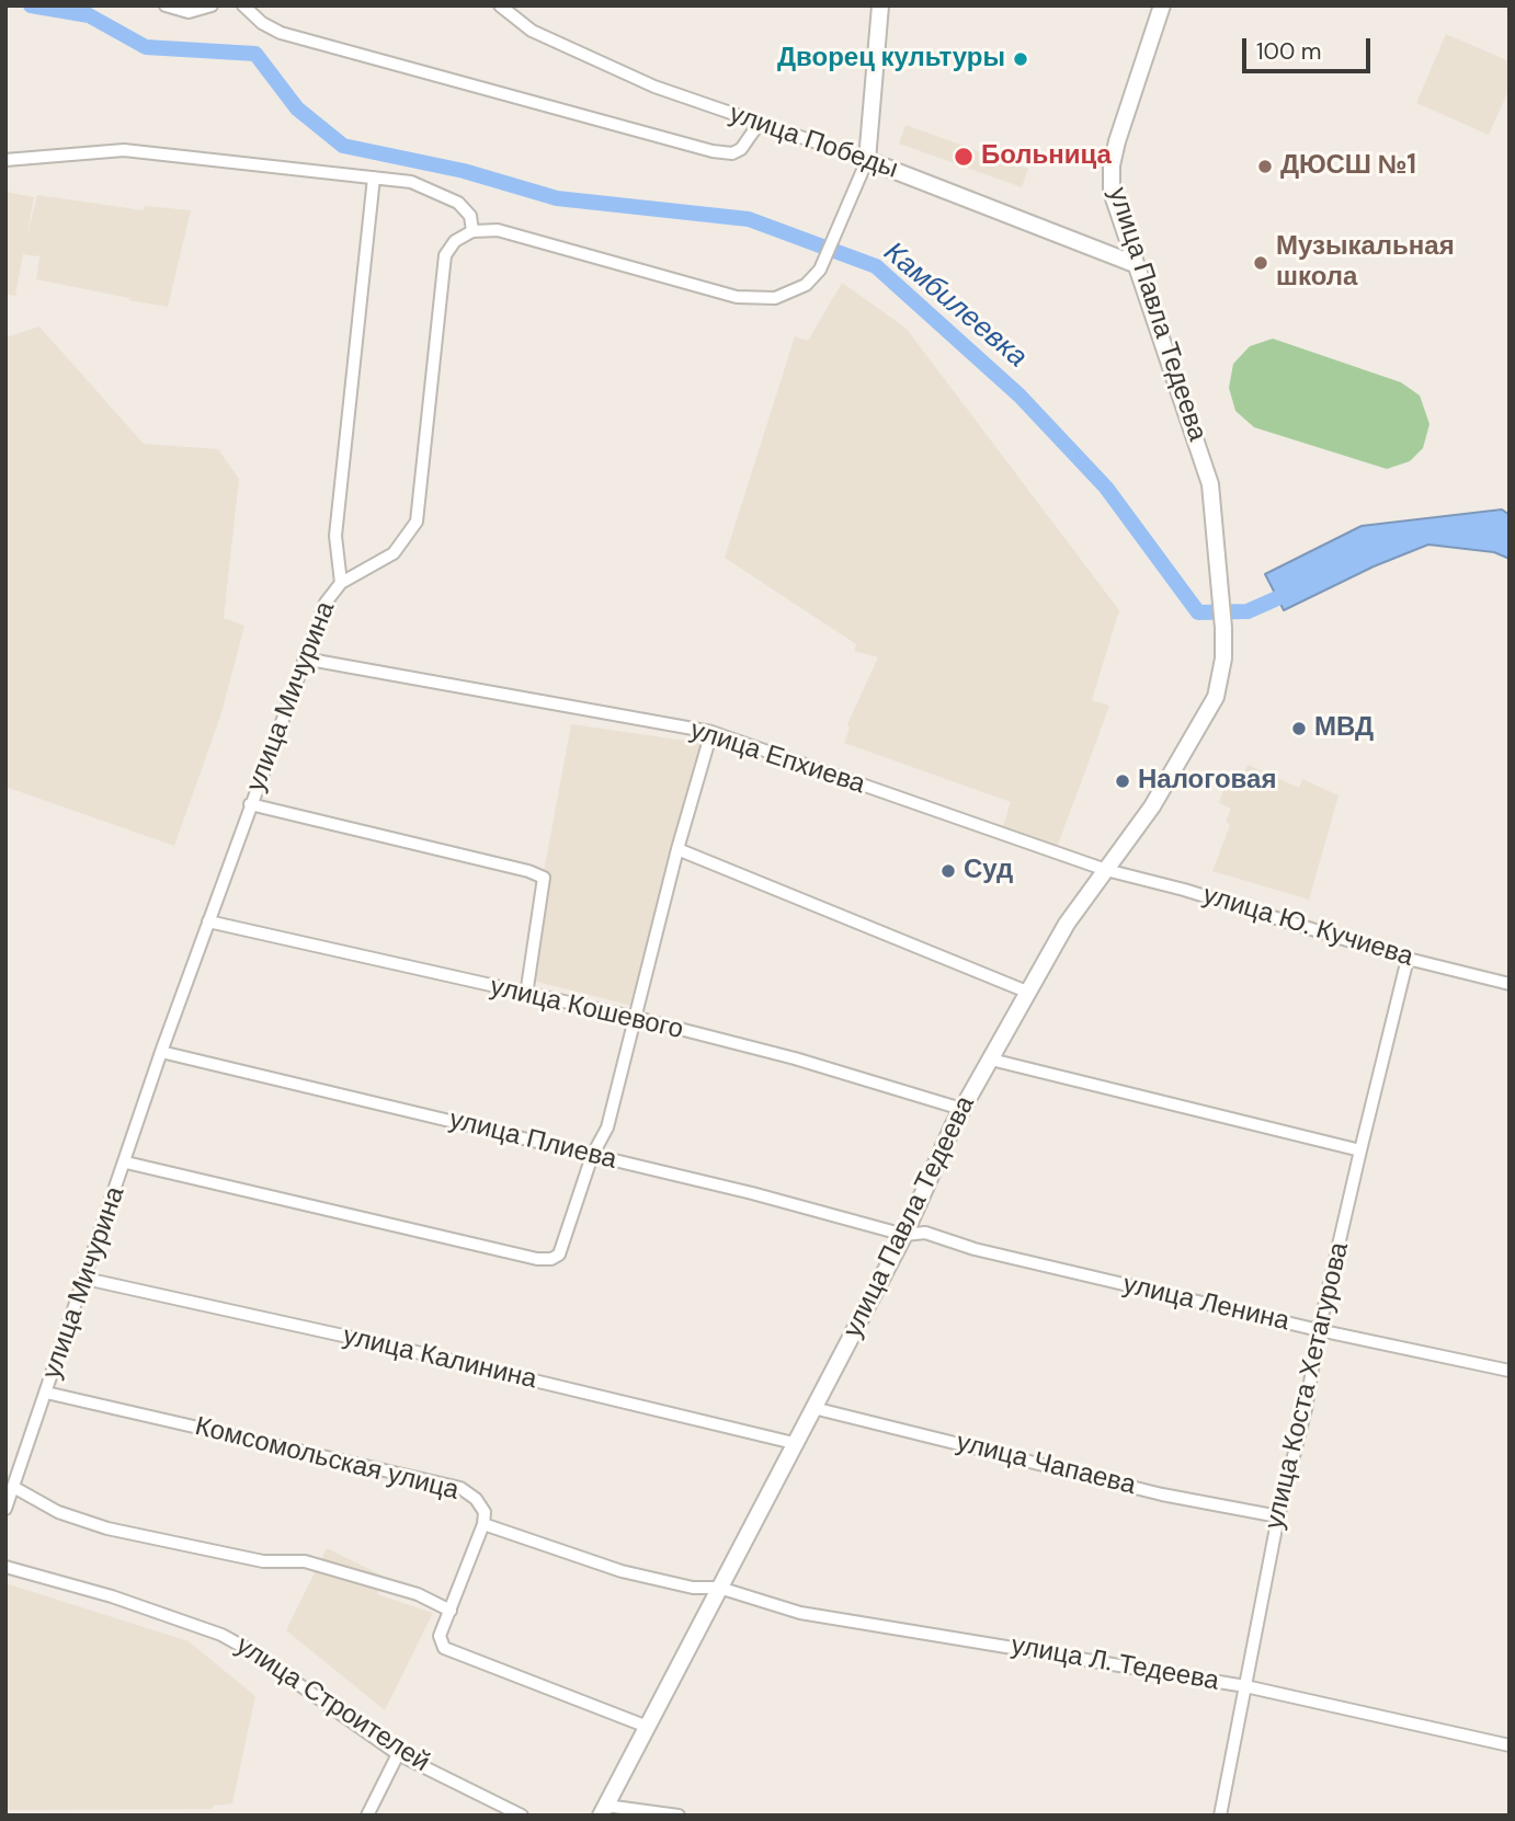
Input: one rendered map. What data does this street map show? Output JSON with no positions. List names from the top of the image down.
{
  "streets": {
    "main road": ["улица Победы", "улица Павла Тедеева"],
    "street": [
      "улица Мичурина",
      "улица Епхиева",
      "улица Ю. Кучиева",
      "улица Кошевого",
      "улица Плиева",
      "улица Ленина",
      "улица Калинина",
      "улица Коста Хетагурова",
      "Комсомольская улица",
      "улица Чапаева",
      "улица Л. Тедеева",
      "улица Строителей"
    ]
  },
  "crossings": [
    ["улица Победы", "улица Павла Тедеева"],
    ["улица Павла Тедеева", "улица Епхиева"],
    ["улица Павла Тедеева", "улица Ю. Кучиева"],
    ["улица Павла Тедеева", "улица Кошевого"],
    ["улица Павла Тедеева", "улица Плиева"],
    ["улица Павла Тедеева", "улица Ленина"],
    ["улица Павла Тедеева", "улица Калинина"],
    ["улица Павла Тедеева", "Комсомольская улица"],
    ["улица Павла Тедеева", "улица Чапаева"],
    ["улица Павла Тедеева", "улица Л. Тедеева"],
    ["улица Мичурина", "улица Епхиева"],
    ["улица Мичурина", "улица Кошевого"],
    ["улица Мичурина", "улица Плиева"],
    ["улица Мичурина", "улица Калинина"],
    ["улица Мичурина", "Комсомольская улица"],
    ["улица Епхиева", "улица Ю. Кучиева"],
    ["улица Ю. Кучиева", "улица Коста Хетагурова"],
    ["улица Плиева", "улица Ленина"],
    ["улица Ленина", "улица Коста Хетагурова"],
    ["улица Коста Хетагурова", "улица Чапаева"],
    ["улица Коста Хетагурова", "улица Л. Тедеева"],
    ["Комсомольская улица", "улица Л. Тедеева"]
  ],
  "water": ["Камбилеевка"],
  "places": [
    "Дворец культуры",
    "Больница",
    "ДЮСШ №1",
    "Музыкальная школа",
    "МВД",
    "Налоговая",
    "Суд"
  ],
  "scale_bar": "100 m"
}
